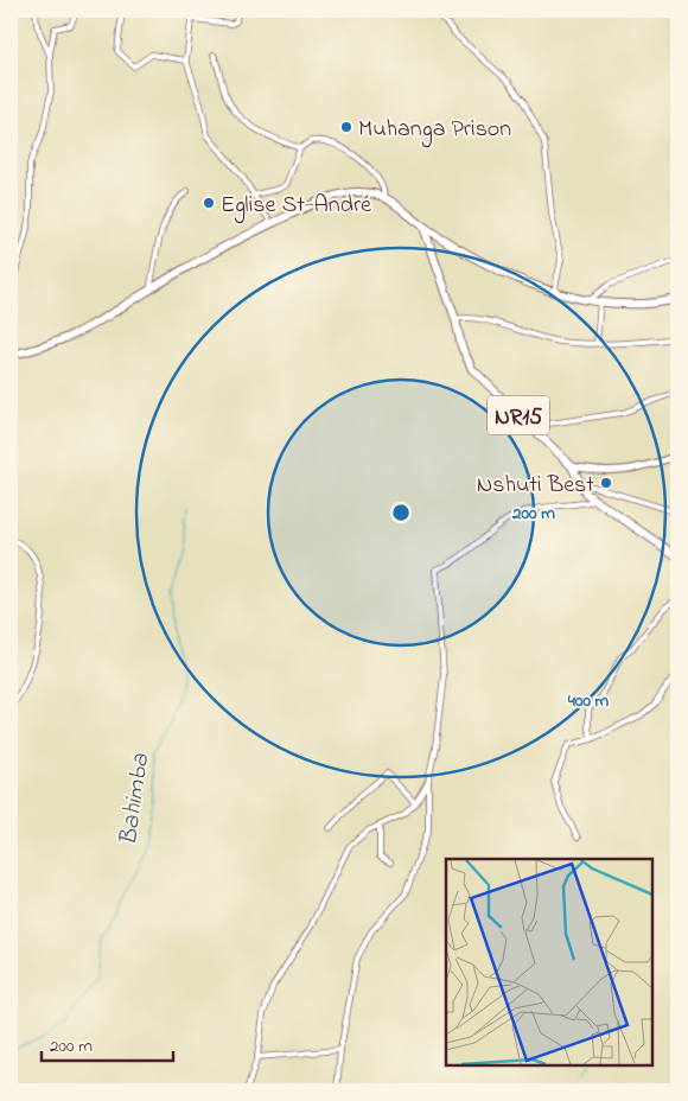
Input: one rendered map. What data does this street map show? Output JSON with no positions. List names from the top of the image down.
{
  "streets": {
    "highway": ["NR15"]
  },
  "water": ["Bahimba"],
  "places": ["Muhanga Prison", "Eglise St-André", "Nshuti Best"],
  "scale_bar": "200 m",
  "rings": ["200 m", "400 m"]
}
